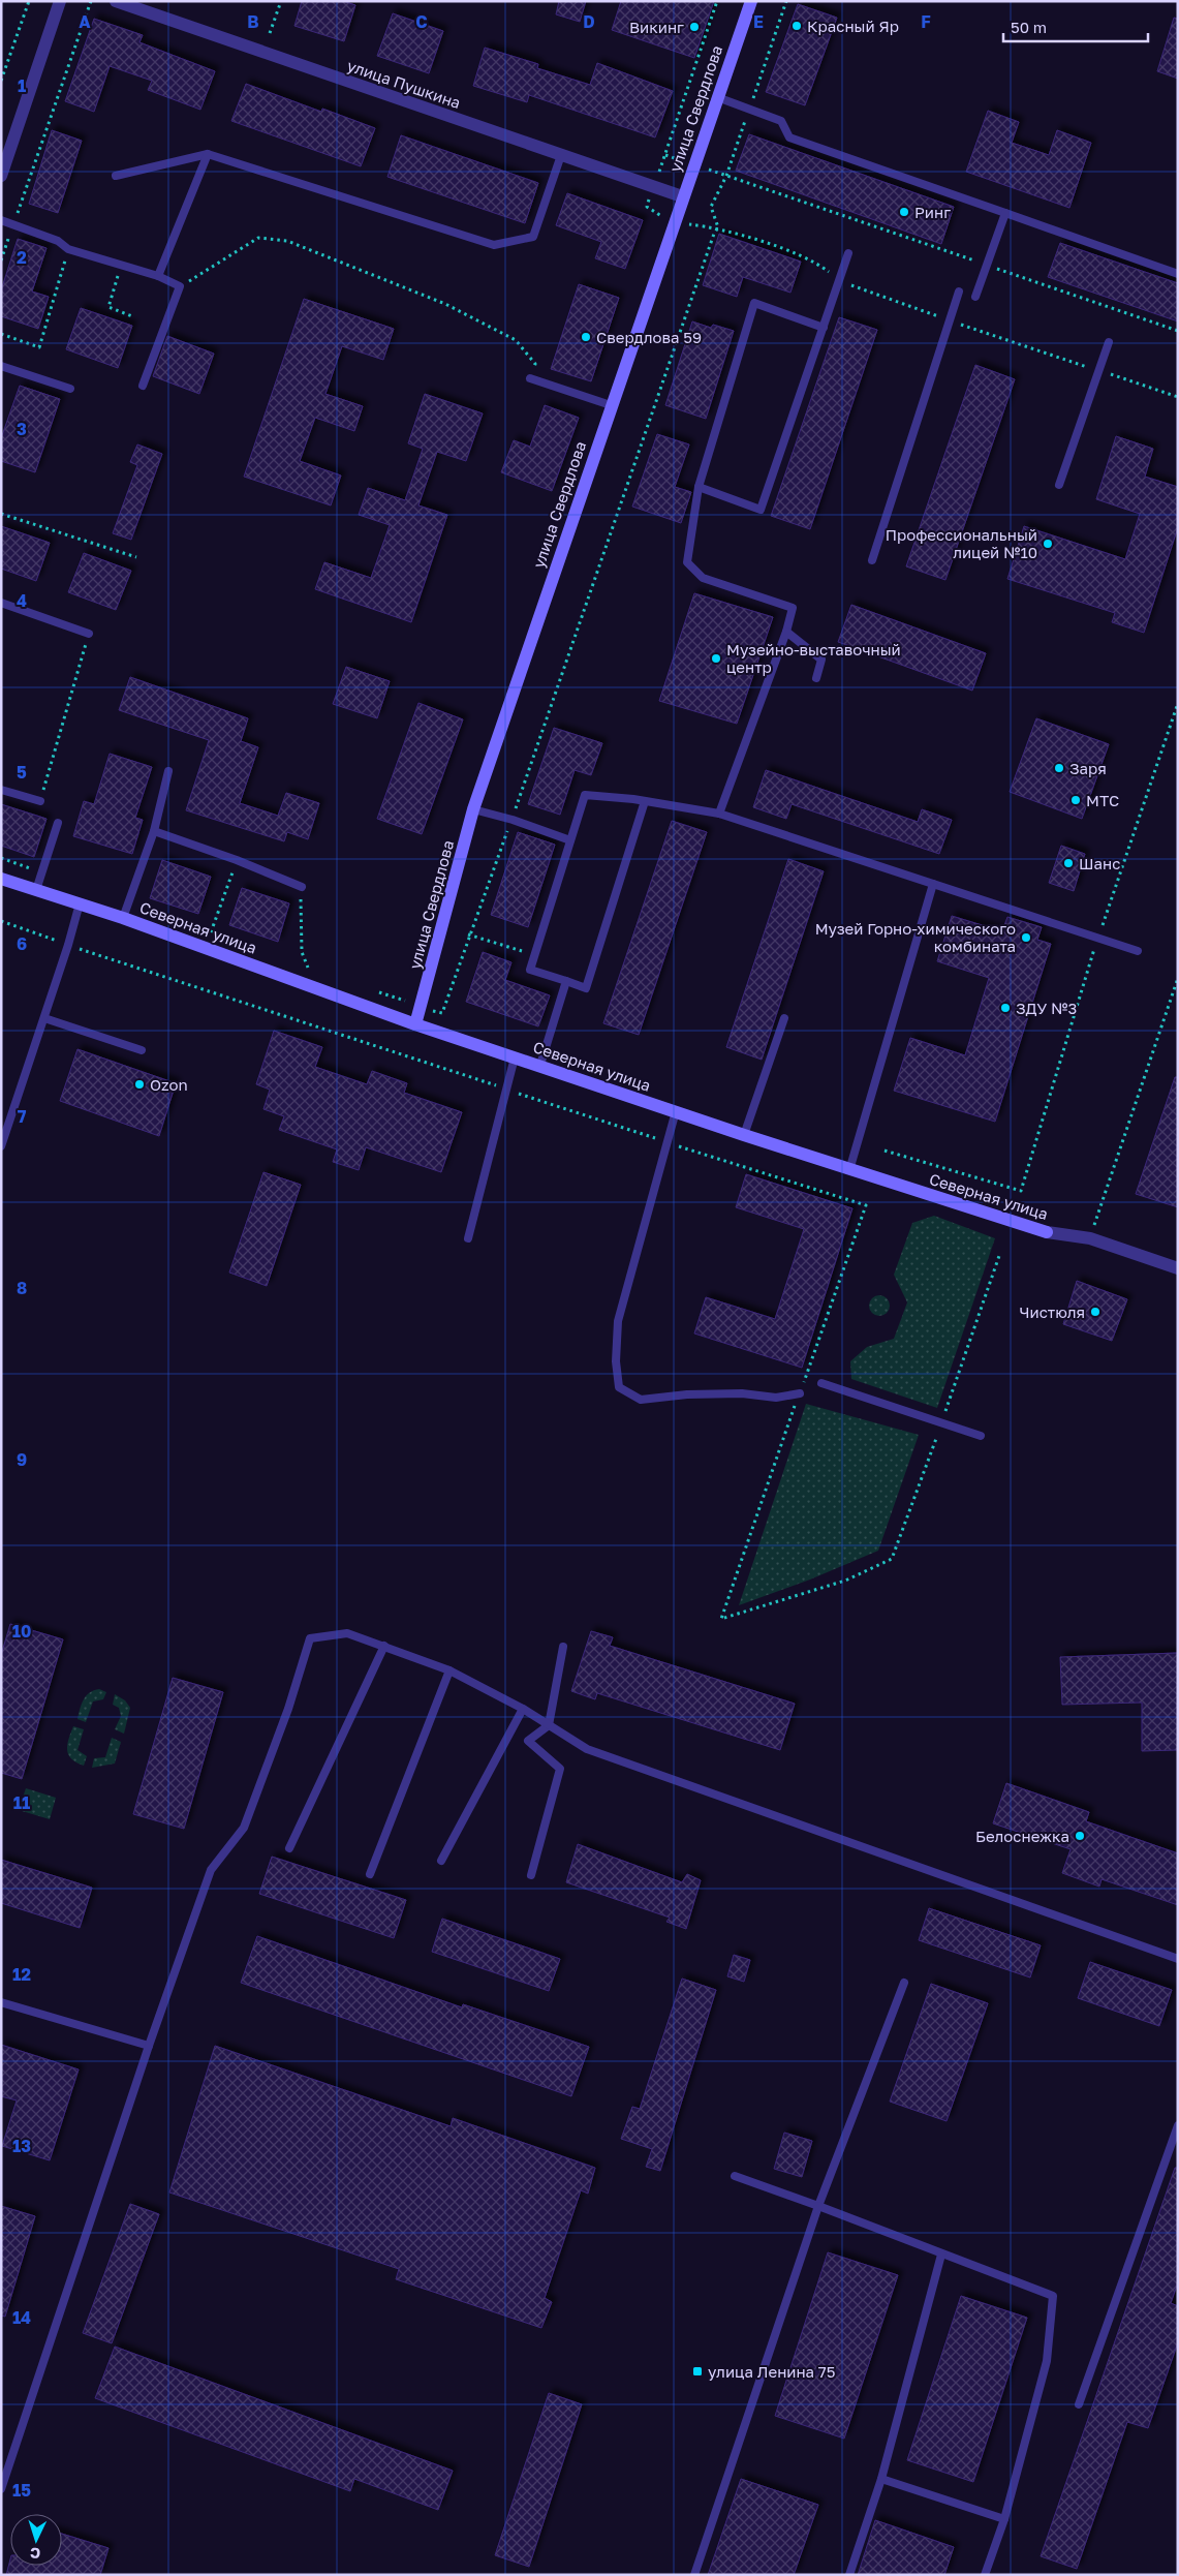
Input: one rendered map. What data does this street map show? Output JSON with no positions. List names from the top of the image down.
{
  "streets": {
    "street": ["улица Пушкина", "улица Свердлова", "Северная улица"]
  },
  "crossings": [
    ["улица Пушкина", "улица Свердлова"],
    ["улица Свердлова", "Северная улица"]
  ],
  "places": {
    "other": [
      "Красный Яр",
      "Викинг",
      "Ринг",
      "Свердлова 59",
      "Профессиональный лицей №10",
      "Музейно-выставочный центр",
      "Заря",
      "МТС",
      "Шанс",
      "Музей Горно-химического комбината",
      "ЗДУ №3",
      "Ozon",
      "Чистюля",
      "Белоснежка"
    ],
    "transit": ["улица Ленина 75"]
  },
  "scale_bar": "50 m",
  "north": "bottom",
  "grid": {
    "columns": [
      "A",
      "B",
      "C",
      "D",
      "E",
      "F"
    ],
    "rows": [
      "1",
      "2",
      "3",
      "4",
      "5",
      "6",
      "7",
      "8",
      "9",
      "10",
      "11",
      "12",
      "13",
      "14",
      "15"
    ]
  }
}
